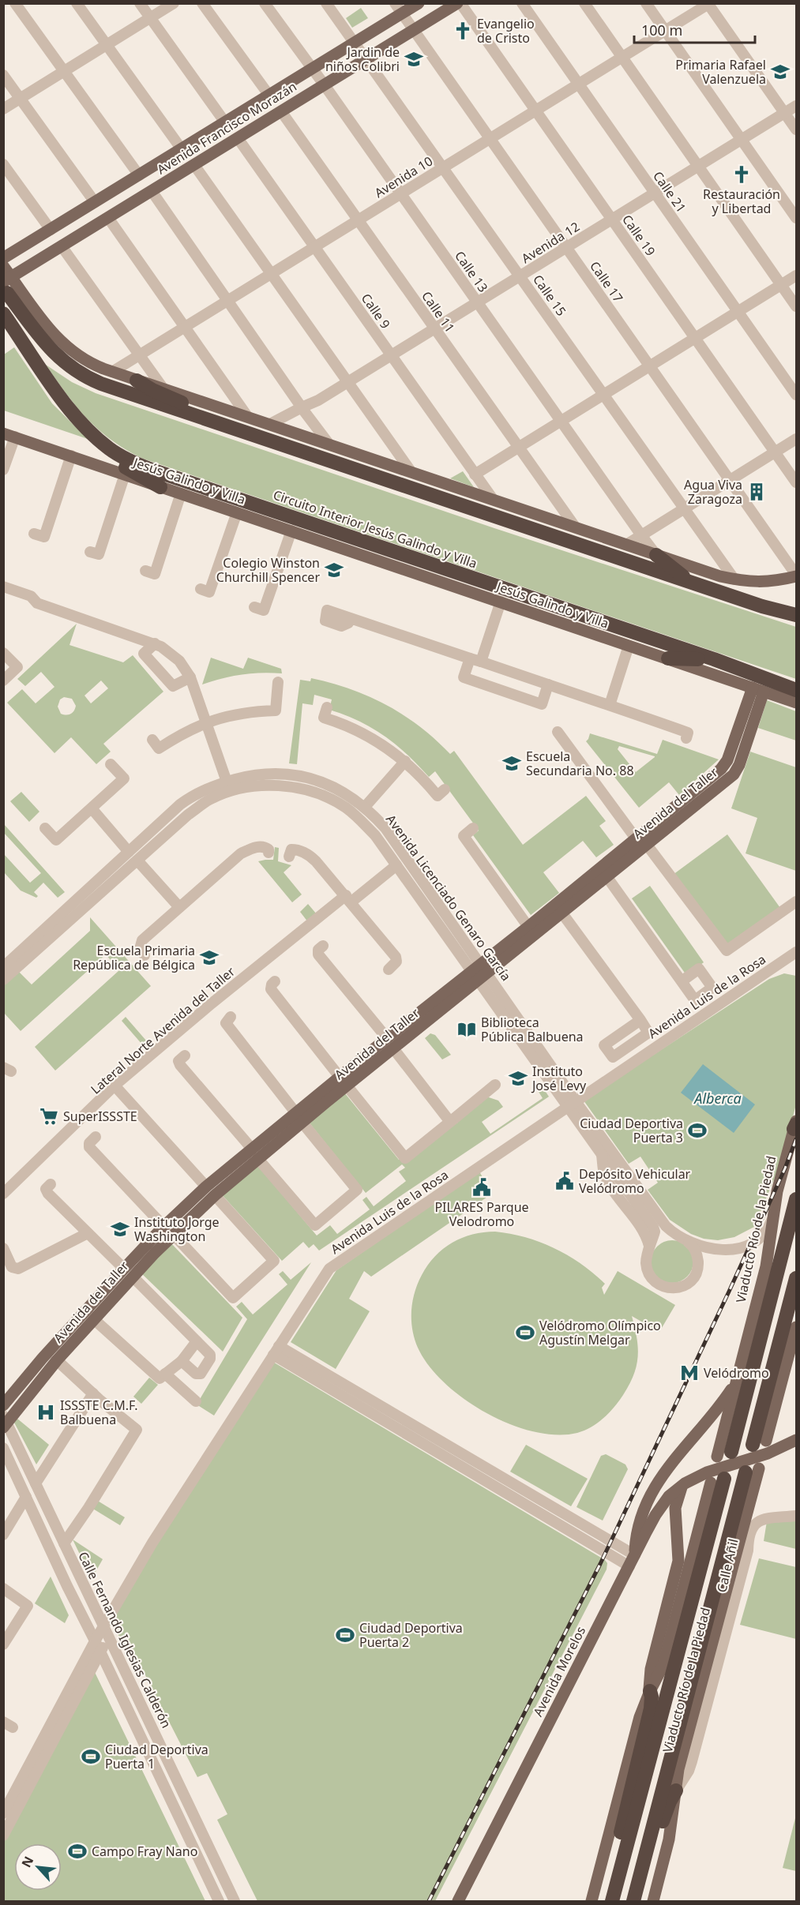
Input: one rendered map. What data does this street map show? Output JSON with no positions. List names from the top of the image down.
{
  "streets": {
    "highway": ["Circuito Interior Jesús Galindo y Villa", "Viaducto Río de la Piedad"],
    "main road": [
      "Avenida Francisco Morazán",
      "Jesús Galindo y Villa",
      "Avenida del Taller",
      "Avenida Morelos"
    ],
    "street": [
      "Avenida 10",
      "Calle 21",
      "Calle 19",
      "Avenida 12",
      "Calle 13",
      "Calle 17",
      "Calle 15",
      "Calle 9",
      "Calle 11",
      "Avenida Licenciado Genaro García",
      "Avenida Luis de la Rosa",
      "Lateral Norte Avenida del Taller",
      "Calle Añil",
      "Calle Fernando Iglesias Calderón"
    ]
  },
  "crossings": [
    ["Avenida Francisco Morazán", "Calle 19"],
    ["Avenida Francisco Morazán", "Calle 13"],
    ["Avenida Francisco Morazán", "Calle 17"],
    ["Avenida Francisco Morazán", "Calle 15"],
    ["Avenida Francisco Morazán", "Calle 9"],
    ["Avenida Francisco Morazán", "Calle 11"],
    ["Avenida 10", "Calle 21"],
    ["Avenida 10", "Calle 19"],
    ["Avenida 10", "Calle 13"],
    ["Avenida 10", "Calle 17"],
    ["Avenida 10", "Calle 15"],
    ["Avenida 10", "Calle 9"],
    ["Avenida 10", "Calle 11"],
    ["Calle 21", "Avenida 12"],
    ["Calle 19", "Avenida 12"],
    ["Avenida 12", "Calle 13"],
    ["Avenida 12", "Calle 17"],
    ["Avenida 12", "Calle 15"],
    ["Avenida 12", "Calle 9"],
    ["Avenida 12", "Calle 11"],
    ["Jesús Galindo y Villa", "Avenida del Taller"],
    ["Avenida del Taller", "Avenida Licenciado Genaro García"],
    ["Avenida del Taller", "Calle Fernando Iglesias Calderón"],
    ["Avenida Licenciado Genaro García", "Avenida Luis de la Rosa"],
    ["Avenida Licenciado Genaro García", "Lateral Norte Avenida del Taller"],
    ["Avenida Licenciado Genaro García", "Viaducto Río de la Piedad"],
    ["Avenida Luis de la Rosa", "Calle Fernando Iglesias Calderón"],
    ["Viaducto Río de la Piedad", "Calle Añil"],
    ["Viaducto Río de la Piedad", "Avenida Morelos"]
  ],
  "water": ["Alberca"],
  "places": {
    "church": ["Evangelio de Cristo", "Restauración y Libertad"],
    "school or university": [
      "Jardin de niños Colibri",
      "Primaria Rafael Valenzuela",
      "Colegio Winston Churchill Spencer",
      "Escuela Secundaria No. 88",
      "Escuela Primaria República de Bélgica",
      "Instituto José Levy",
      "Instituto Jorge Washington"
    ],
    "building": ["Agua Viva Zaragoza"],
    "library": ["Biblioteca Pública Balbuena"],
    "supermarket": ["SuperISSSTE"],
    "sports": [
      "Ciudad Deportiva Puerta 3",
      "Velódromo Olímpico Agustín Melgar",
      "Ciudad Deportiva Puerta 2",
      "Ciudad Deportiva Puerta 1",
      "Campo Fray Nano"
    ],
    "public building": ["Depósito Vehicular Velódromo", "PILARES Parque Velodromo"],
    "metro station": ["Velódromo"],
    "hospital": ["ISSSTE C.M.F. Balbuena"]
  },
  "scale_bar": "100 m",
  "north": "top left"
}
